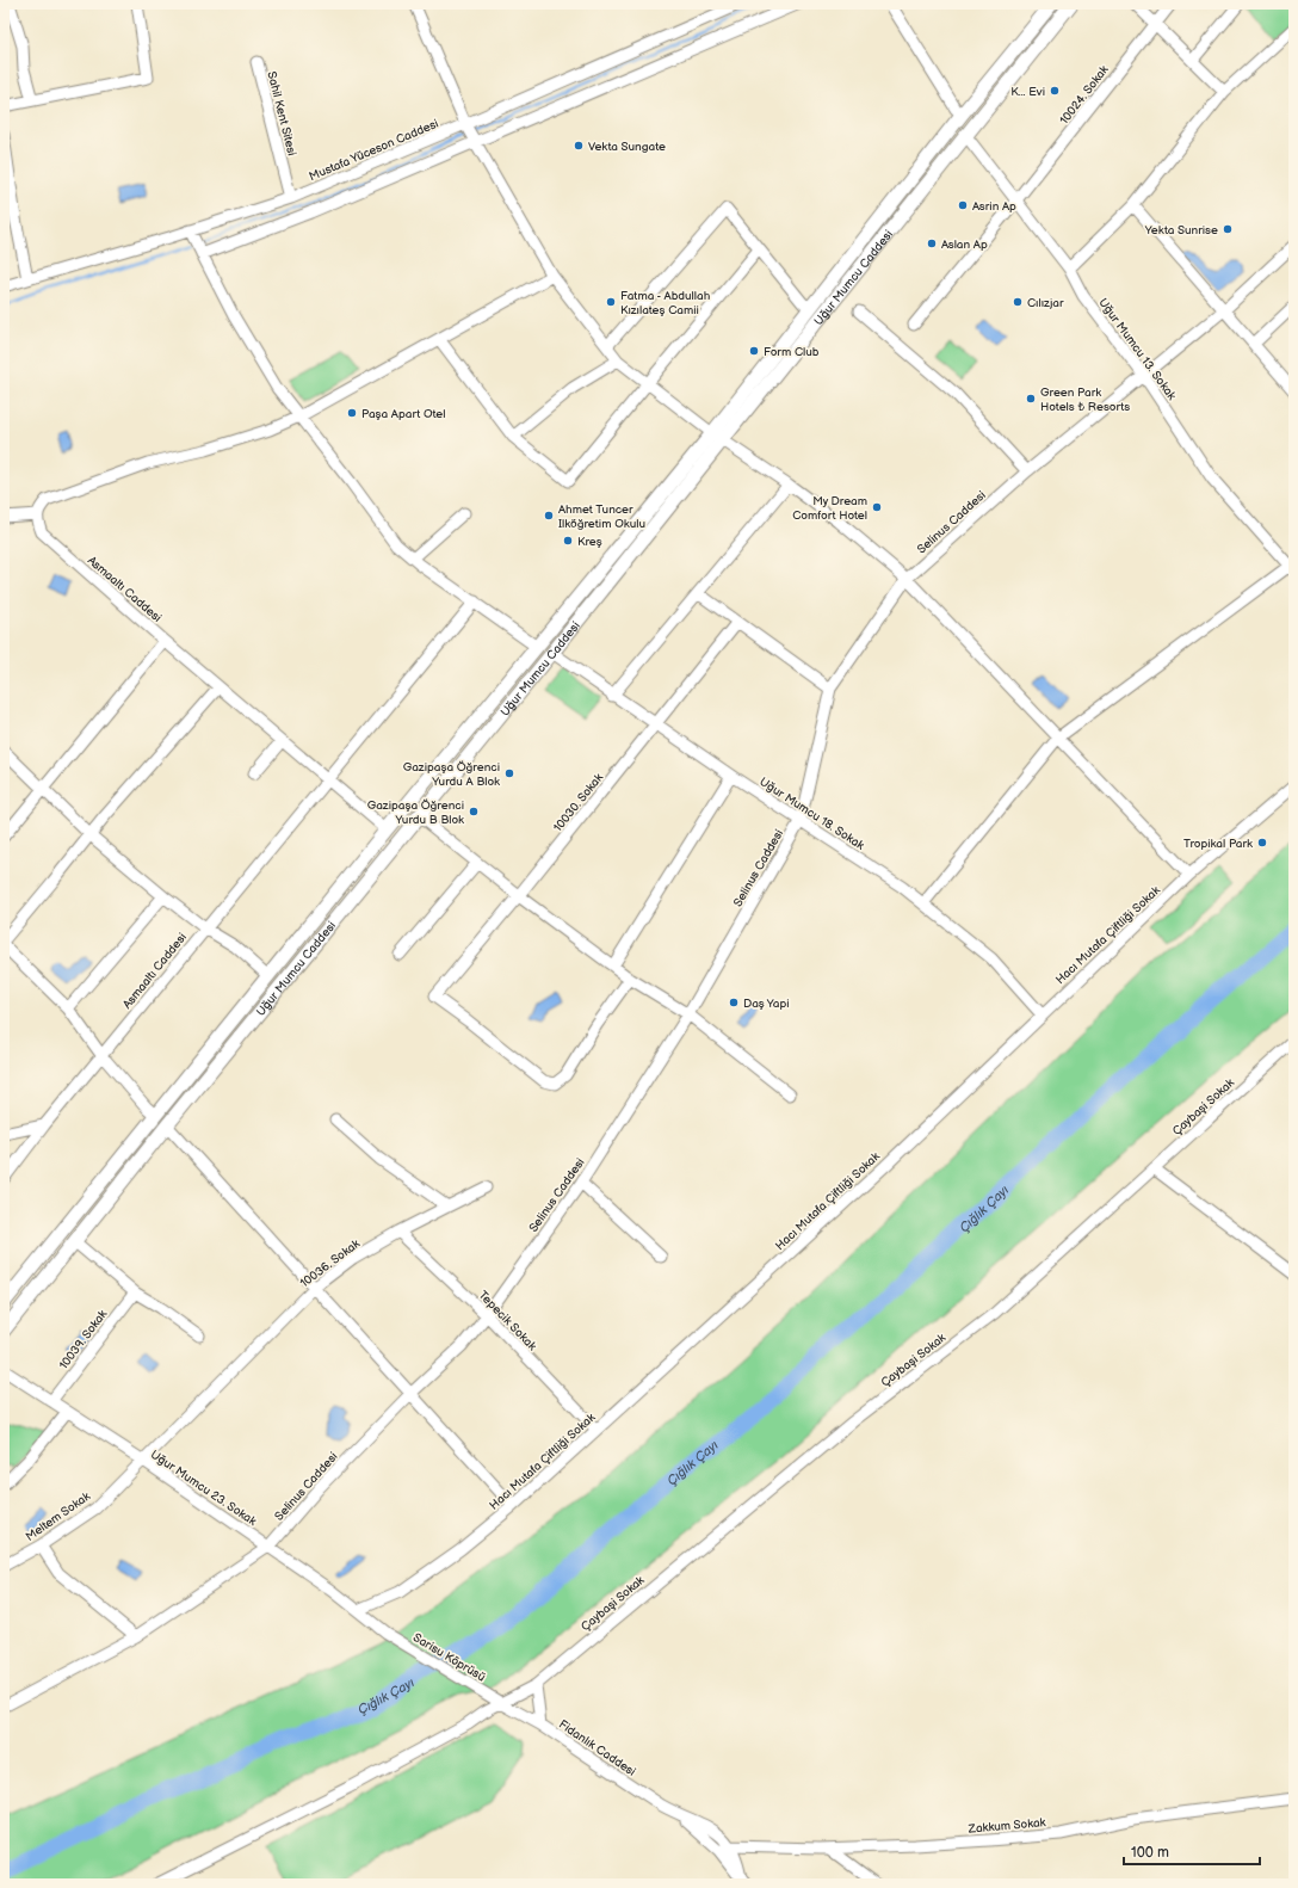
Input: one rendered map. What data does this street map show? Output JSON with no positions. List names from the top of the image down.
{
  "streets": {
    "main road": ["Uğur Mumcu Caddesi"],
    "street": [
      "10024. Sokak",
      "Sahil Kent Sitesi",
      "Mustafa Yüceson Caddesi",
      "Uğur Mumcu 13. Sokak",
      "Selinus Caddesi",
      "Asmaaltı Caddesi",
      "10030. Sokak",
      "Uğur Mumcu 18. Sokak",
      "Hacı Mutafa Çiftliği Sokak",
      "Çaybaşi Sokak",
      "10036. Sokak",
      "Tepecik Sokak",
      "10039. Sokak",
      "Uğur Mumcu 23. Sokak",
      "Meltem Sokak",
      "Sarisu Kōprüsü",
      "Fidanlık Caddesi",
      "Zakkum Sokak"
    ]
  },
  "crossings": [
    ["10024. Sokak", "Uğur Mumcu 13. Sokak"],
    ["Sahil Kent Sitesi", "Mustafa Yüceson Caddesi"],
    ["Uğur Mumcu Caddesi", "Uğur Mumcu 13. Sokak"],
    ["Uğur Mumcu Caddesi", "Asmaaltı Caddesi"],
    ["Uğur Mumcu Caddesi", "Uğur Mumcu 18. Sokak"],
    ["Uğur Mumcu 13. Sokak", "Selinus Caddesi"],
    ["Selinus Caddesi", "Uğur Mumcu 18. Sokak"],
    ["Selinus Caddesi", "Tepecik Sokak"],
    ["Selinus Caddesi", "Uğur Mumcu 23. Sokak"],
    ["10030. Sokak", "Uğur Mumcu 18. Sokak"],
    ["Uğur Mumcu 18. Sokak", "Hacı Mutafa Çiftliği Sokak"],
    ["Hacı Mutafa Çiftliği Sokak", "Tepecik Sokak"],
    ["Hacı Mutafa Çiftliği Sokak", "Uğur Mumcu 23. Sokak"],
    ["Çaybaşi Sokak", "Sarisu Kōprüsü"],
    ["Çaybaşi Sokak", "Fidanlık Caddesi"],
    ["10036. Sokak", "Tepecik Sokak"],
    ["10036. Sokak", "Uğur Mumcu 23. Sokak"],
    ["10036. Sokak", "Meltem Sokak"],
    ["10039. Sokak", "Uğur Mumcu 23. Sokak"],
    ["Uğur Mumcu 23. Sokak", "Meltem Sokak"],
    ["Uğur Mumcu 23. Sokak", "Sarisu Kōprüsü"],
    ["Sarisu Kōprüsü", "Fidanlık Caddesi"],
    ["Fidanlık Caddesi", "Zakkum Sokak"]
  ],
  "water": ["Çığlık Çayı"],
  "places": [
    "K... Evi",
    "Vekta Sungate",
    "Asrin Ap",
    "Yekta Sunrise",
    "Aslan Ap",
    "Fatma - Abdullah Kızılateş Camii",
    "Cılızjar",
    "Form Club",
    "Green Park Hotels ₺ Resorts",
    "Paşa Apart Otel",
    "My Dream Comfort Hotel",
    "Ahmet Tuncer Ilköğretim Okulu",
    "Kreş",
    "Gazipaşa Öğrenci Yurdu A Blok",
    "Gazipaşa Öğrenci Yurdu B Blok",
    "Tropikal Park",
    "Daş Yapi"
  ],
  "scale_bar": "100 m"
}
